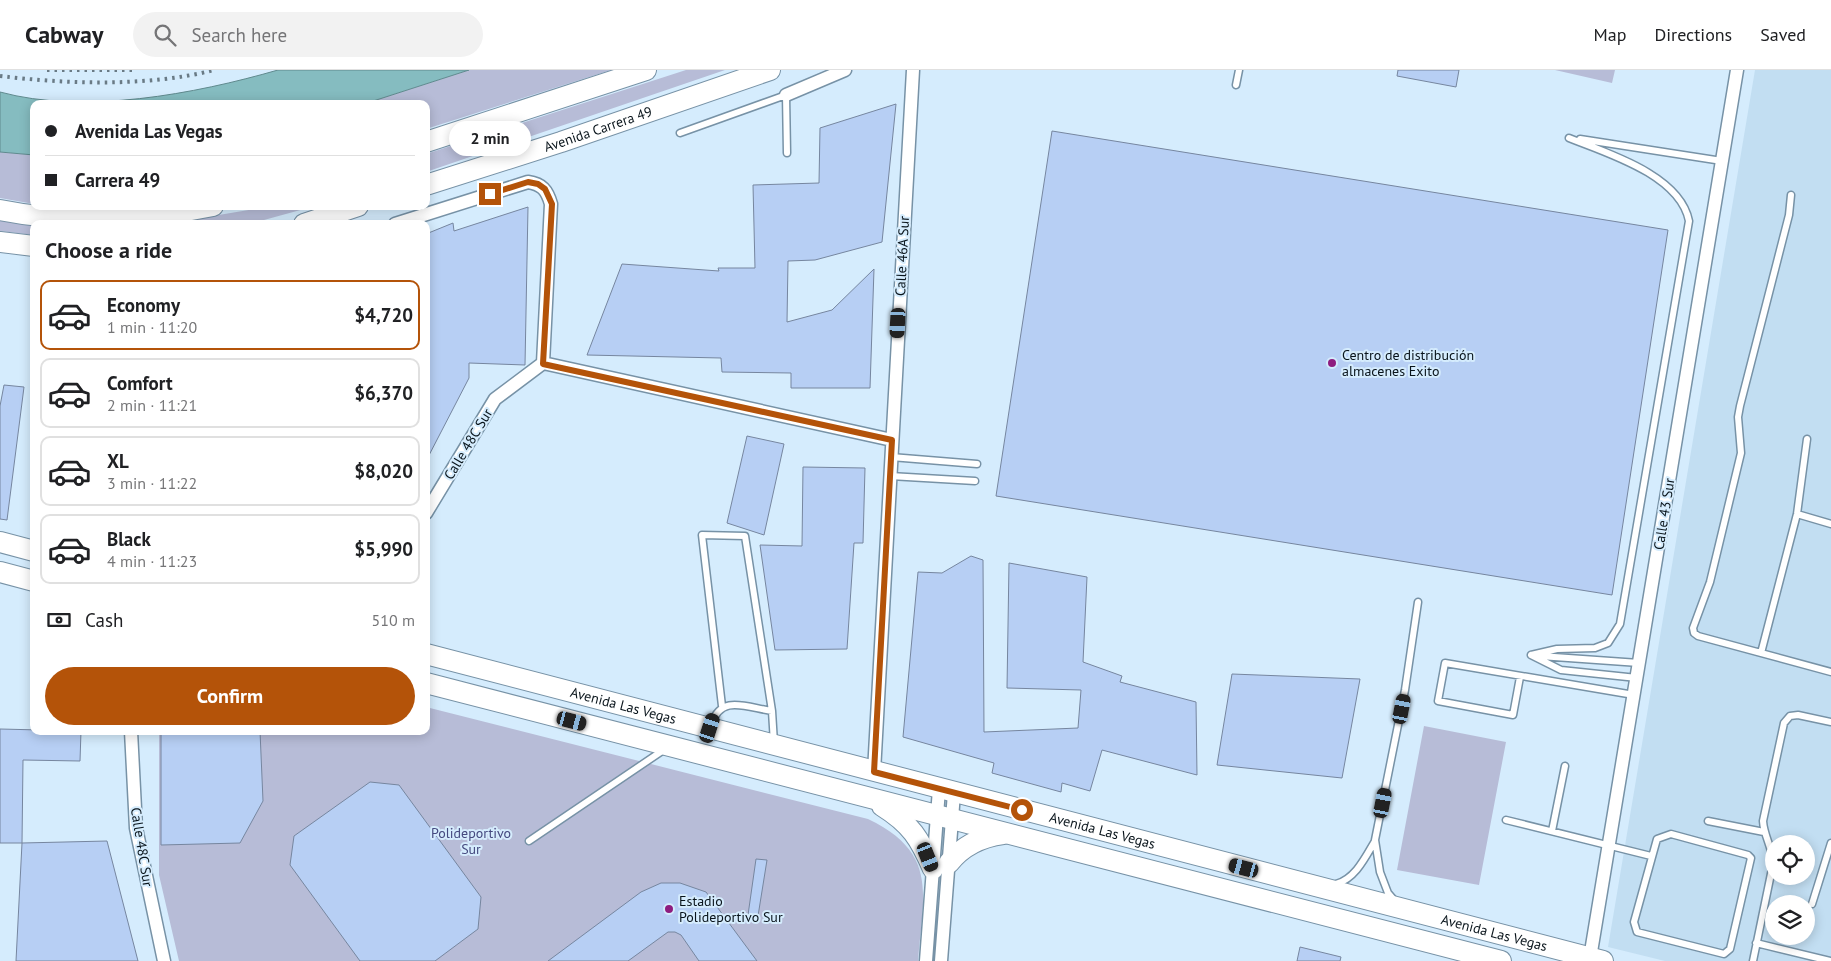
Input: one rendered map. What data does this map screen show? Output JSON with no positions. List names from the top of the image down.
{
  "streets": {
    "main road": ["Avenida Carrera 49", "Avenida Las Vegas"],
    "street": ["Calle 46A Sur", "Calle 48C Sur", "Calle 43 Sur"]
  },
  "crossings": [
    ["Calle 46A Sur", "Avenida Las Vegas"],
    ["Calle 43 Sur", "Avenida Las Vegas"]
  ],
  "parks": ["Polideportivo Sur"],
  "places": ["Centro de distribución almacenes Exito", "Estadio Polideportivo Sur"],
  "page": {
    "header": "Cabway",
    "search": "Search here",
    "nav": ["Map", "Directions", "Saved"],
    "banner": ["Avenida Las Vegas", "Carrera 49"],
    "bubble": "2 min",
    "heading": "Choose a ride",
    "list": [
      {
        "name": "Economy",
        "note": "1 min · 11:20",
        "value": "$4,720"
      },
      {
        "name": "Comfort",
        "note": "2 min · 11:21",
        "value": "$6,370"
      },
      {
        "name": "XL",
        "note": "3 min · 11:22",
        "value": "$8,020"
      },
      {
        "name": "Black",
        "note": "4 min · 11:23",
        "value": "$5,990"
      }
    ],
    "pay": ["Cash", "510 m"],
    "buttons": "Confirm"
  }
}
